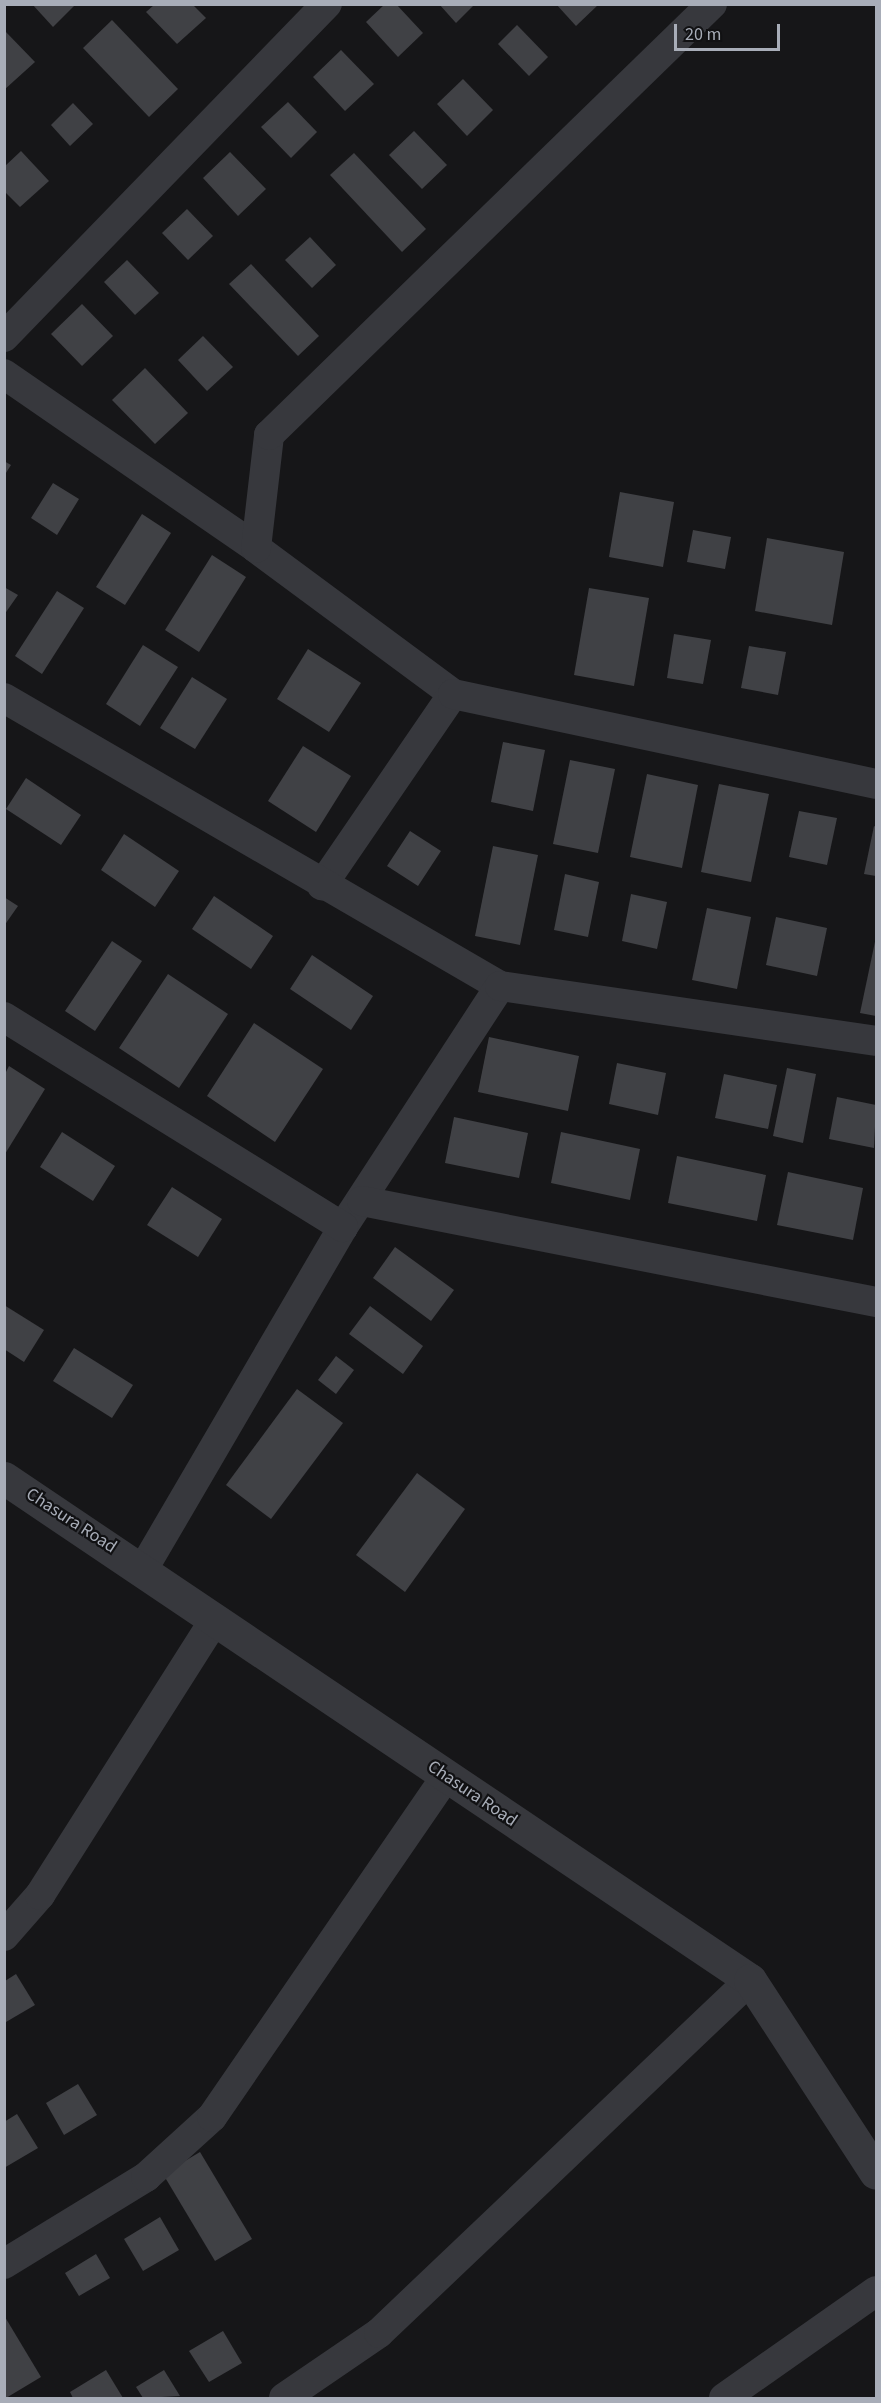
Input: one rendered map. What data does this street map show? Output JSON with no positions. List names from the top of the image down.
{
  "streets": {
    "street": ["Chasura Road"]
  },
  "scale_bar": "20 m"
}
